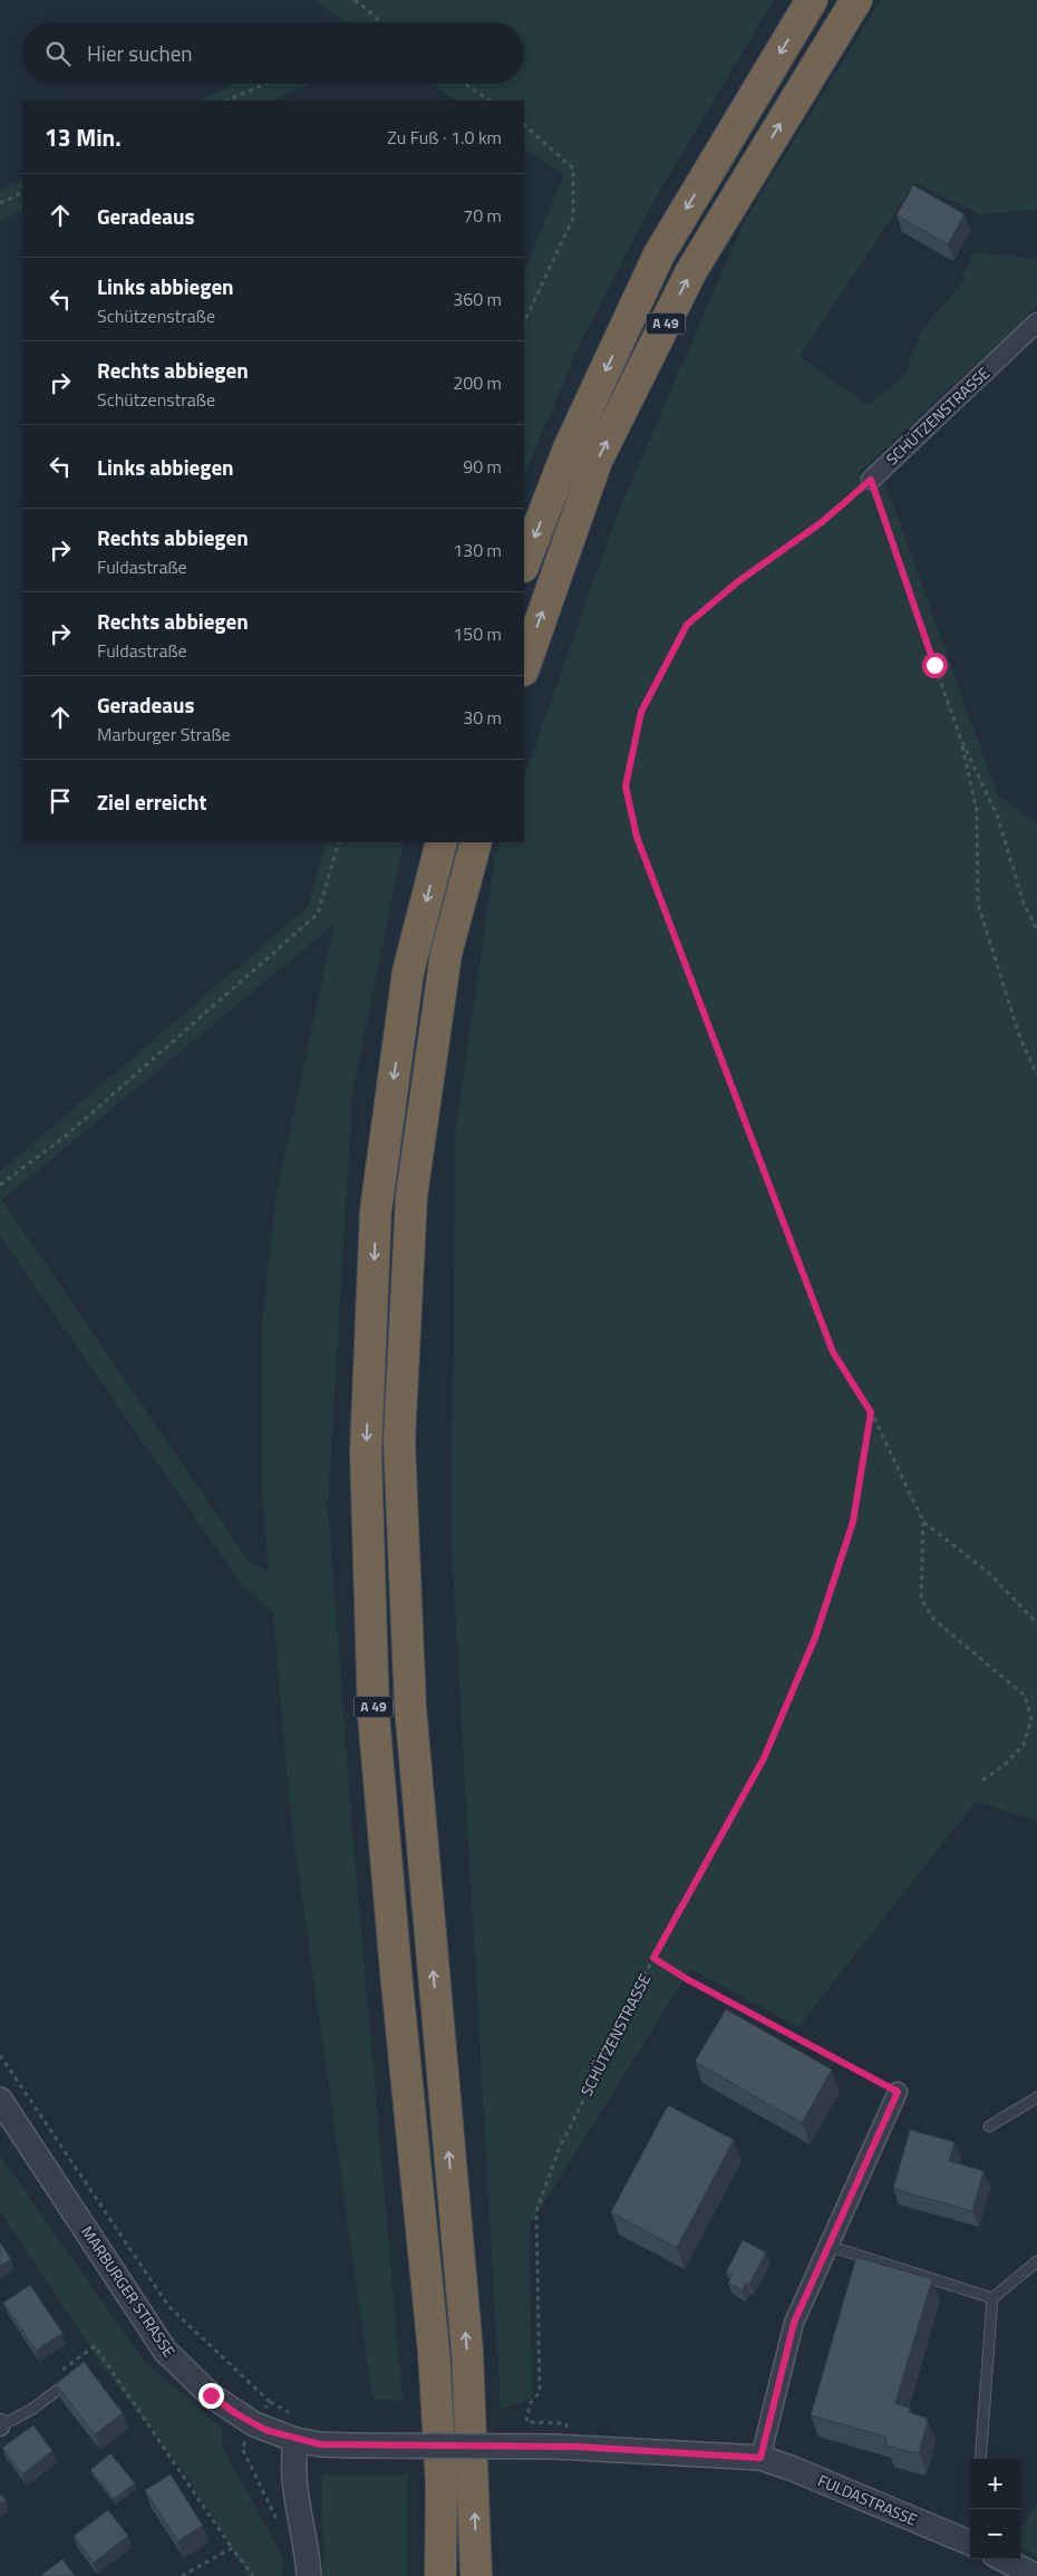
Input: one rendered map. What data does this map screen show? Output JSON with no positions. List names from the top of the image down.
{
  "streets": {
    "highway": ["A 49"],
    "street": ["SCHÜTZENSTRASSE", "MARBURGER STRASSE", "FULDASTRASSE"]
  },
  "crossings": [
    ["MARBURGER STRASSE", "FULDASTRASSE"]
  ],
  "page": {
    "search": "Hier suchen",
    "heading": ["13 Min.", "Zu Fuß · 1.0 km"],
    "list": [
      ["Geradeaus", "70 m"],
      ["Links abbiegen", "Schützenstraße", "360 m"],
      ["Rechts abbiegen", "Schützenstraße", "200 m"],
      ["Links abbiegen", "90 m"],
      ["Rechts abbiegen", "Fuldastraße", "130 m"],
      ["Rechts abbiegen", "Fuldastraße", "150 m"],
      ["Geradeaus", "Marburger Straße", "30 m"],
      "Ziel erreicht"
    ],
    "map_buttons": ["+", "−"]
  }
}
